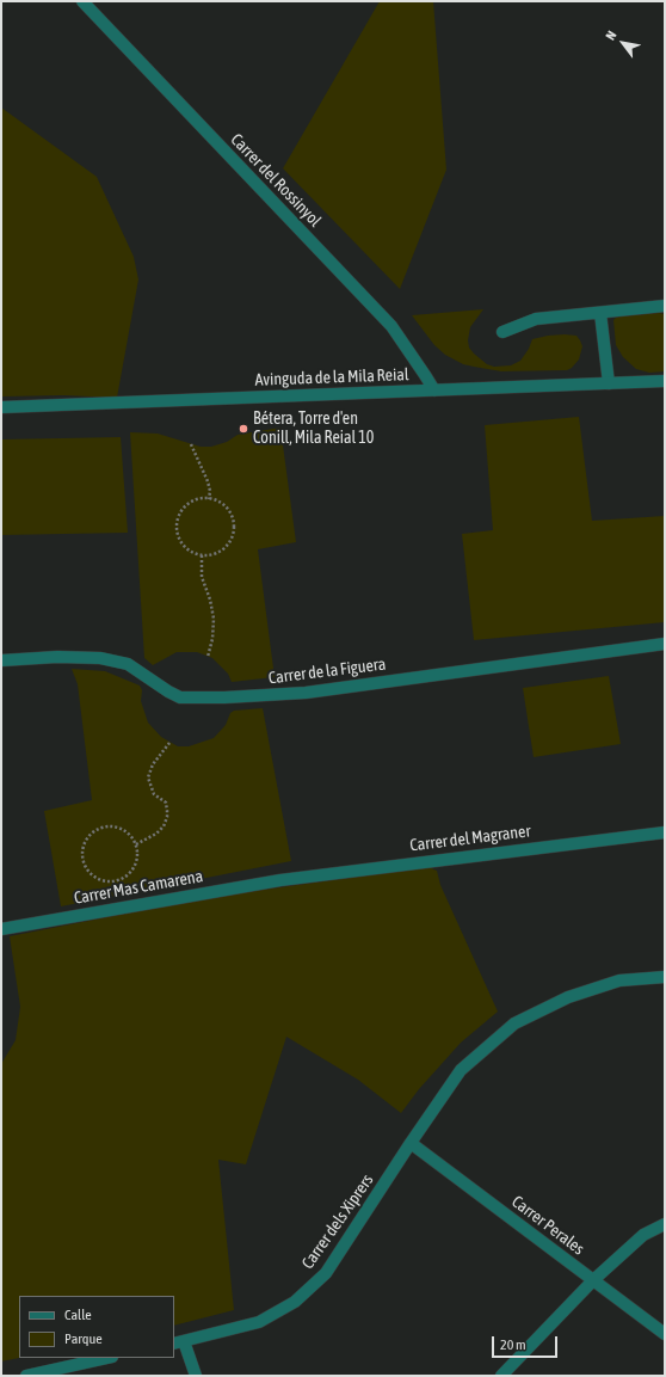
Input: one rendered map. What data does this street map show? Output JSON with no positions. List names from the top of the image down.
{
  "streets": {
    "street": [
      "Carrer del Rossinyol",
      "Avinguda de la Mila Reial",
      "Carrer de la Figuera",
      "Carrer del Magraner",
      "Carrer Mas Camarena",
      "Carrer dels Xiprers",
      "Carrer Perales"
    ]
  },
  "crossings": [
    ["Carrer del Rossinyol", "Avinguda de la Mila Reial"],
    ["Carrer del Magraner", "Carrer Mas Camarena"],
    ["Carrer dels Xiprers", "Carrer Perales"]
  ],
  "places": ["Bétera, Torre d'en Conill, Mila Reial 10"],
  "legend": ["Calle", "Parque"],
  "scale_bar": "20 m",
  "north": "top left"
}
